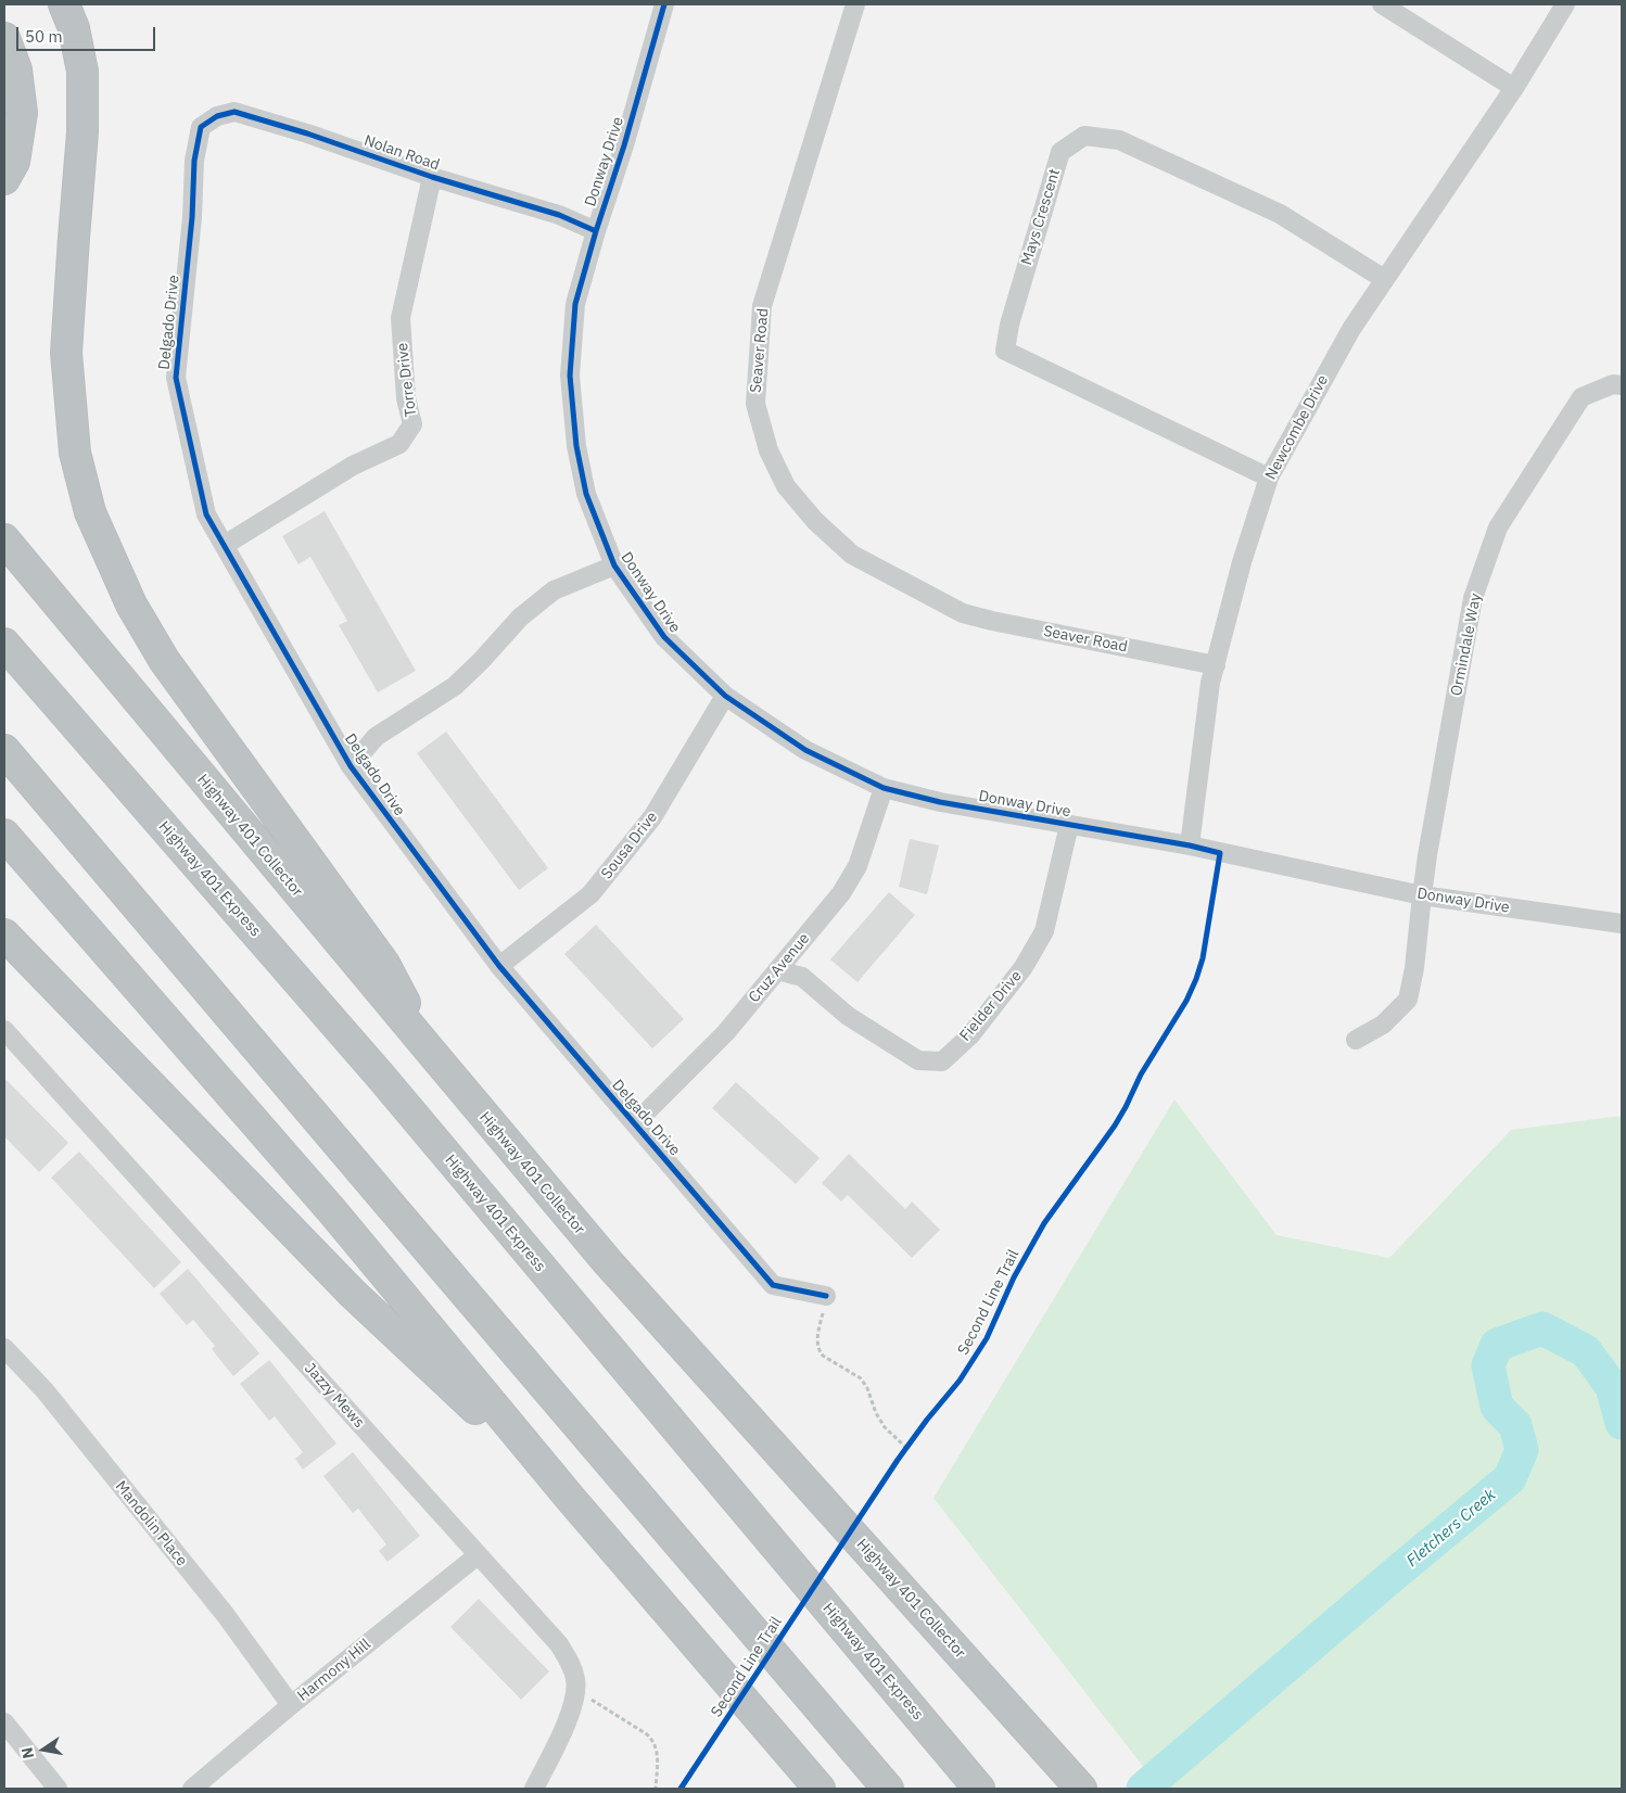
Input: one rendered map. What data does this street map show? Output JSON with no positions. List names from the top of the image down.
{
  "streets": {
    "highway": ["Highway 401 Collector", "Highway 401 Express"],
    "street": [
      "Nolan Road",
      "Donway Drive",
      "Mays Crescent",
      "Delgado Drive",
      "Seaver Road",
      "Torre Drive",
      "Newcombe Drive",
      "Ormindale Way",
      "Sousa Drive",
      "Cruz Avenue",
      "Fielder Drive",
      "Jazzy Mews",
      "Mandolin Place",
      "Harmony Hill"
    ],
    "cycle path": ["Second Line Trail"]
  },
  "crossings": [
    ["Nolan Road", "Donway Drive"],
    ["Nolan Road", "Delgado Drive"],
    ["Nolan Road", "Torre Drive"],
    ["Donway Drive", "Newcombe Drive"],
    ["Donway Drive", "Ormindale Way"],
    ["Donway Drive", "Sousa Drive"],
    ["Donway Drive", "Cruz Avenue"],
    ["Donway Drive", "Fielder Drive"],
    ["Mays Crescent", "Newcombe Drive"],
    ["Delgado Drive", "Torre Drive"],
    ["Delgado Drive", "Sousa Drive"],
    ["Delgado Drive", "Cruz Avenue"],
    ["Seaver Road", "Newcombe Drive"],
    ["Cruz Avenue", "Fielder Drive"],
    ["Jazzy Mews", "Harmony Hill"],
    ["Mandolin Place", "Harmony Hill"]
  ],
  "water": ["Fletchers Creek"],
  "scale_bar": "50 m",
  "north": "left"
}
